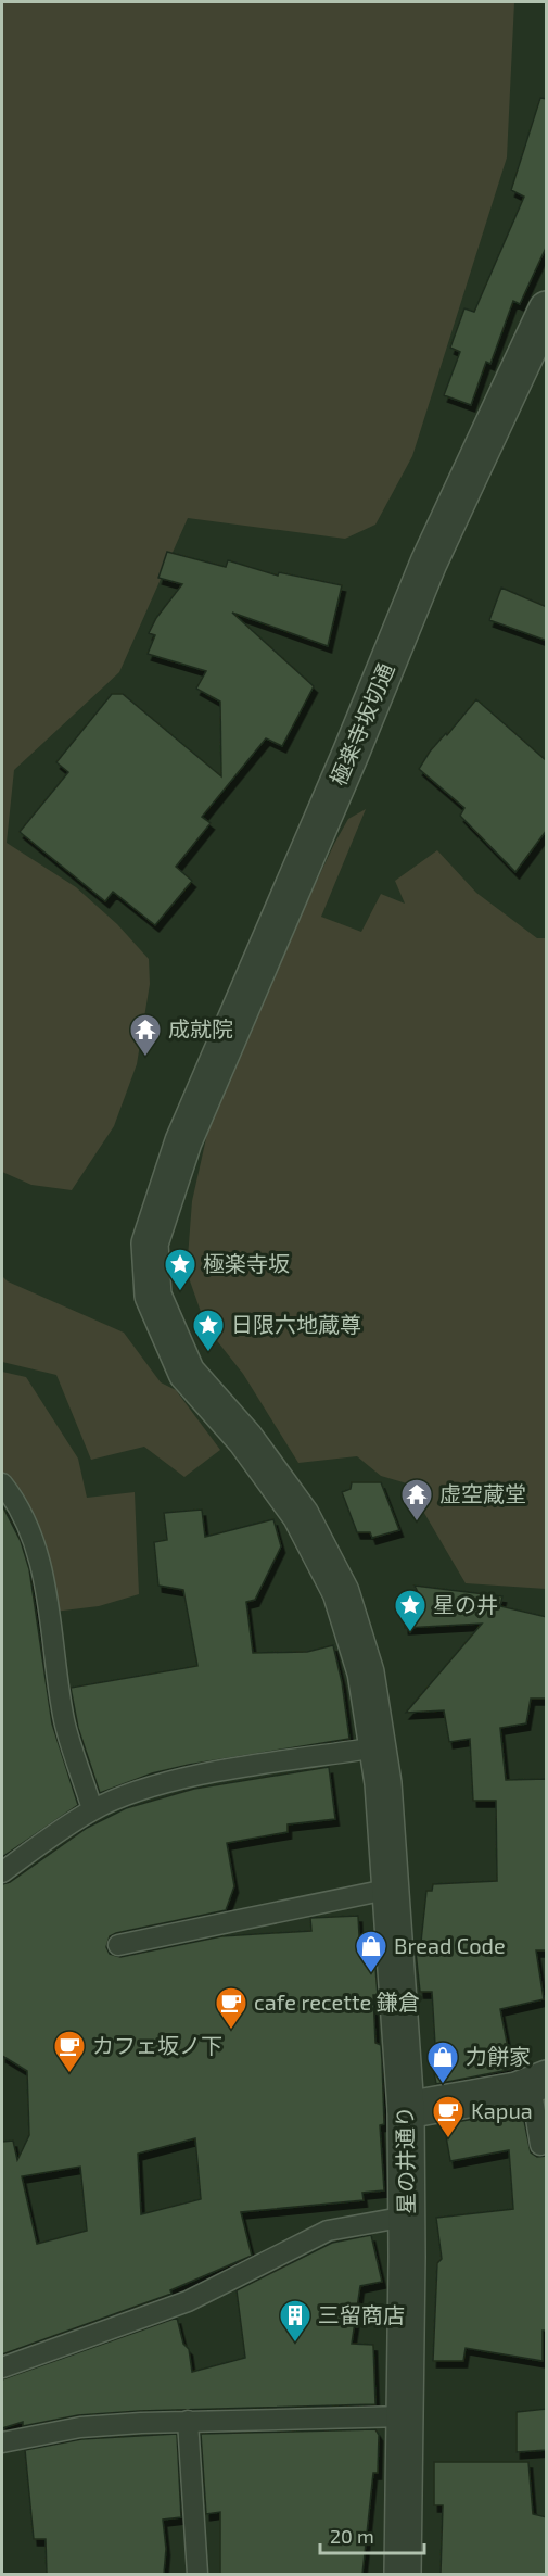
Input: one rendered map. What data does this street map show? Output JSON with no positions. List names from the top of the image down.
{
  "streets": {
    "street": ["極楽寺坂切通", "星の井通り"]
  },
  "crossings": [
    ["極楽寺坂切通", "星の井通り"]
  ],
  "places": {
    "temple": ["成就院", "虚空蔵堂"],
    "place": ["極楽寺坂", "日限六地蔵尊", "星の井"],
    "shop": ["Bread Code", "力餅家"],
    "cafe": ["cafe recette 鎌倉", "カフェ坂ノ下", "Kapua"],
    "building": ["三留商店"]
  },
  "scale_bar": "20 m"
}
